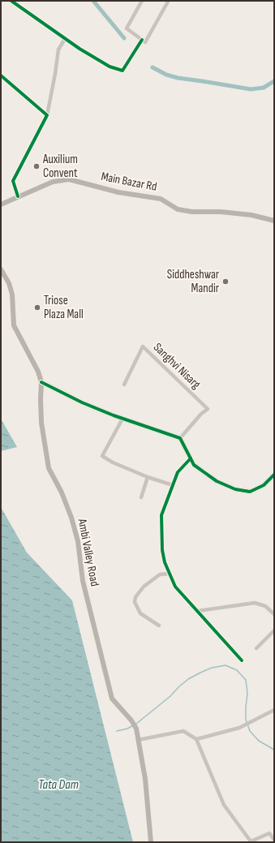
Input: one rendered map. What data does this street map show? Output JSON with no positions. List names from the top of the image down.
{
  "streets": {
    "main road": ["Main Bazar Rd", "Ambi Valley Road"],
    "street": ["Sanghvi Nisarg"]
  },
  "water": ["Tata Dam"],
  "places": ["Auxilium Convent", "Siddheshwar Mandir", "Triose Plaza Mall"]
}
